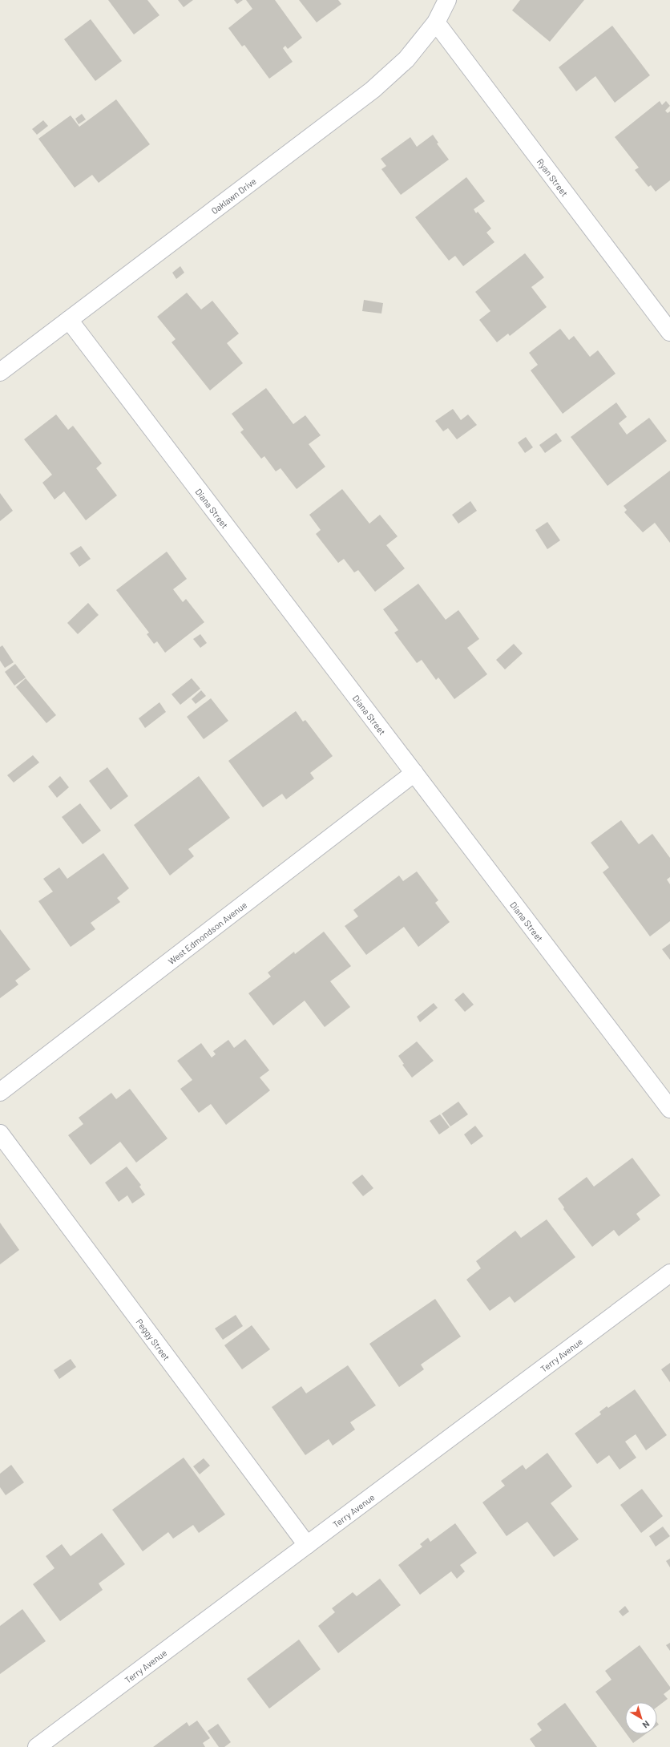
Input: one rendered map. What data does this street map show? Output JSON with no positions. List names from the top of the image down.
{
  "streets": {
    "street": [
      "Ryan Street",
      "Oaklawn Drive",
      "Diana Street",
      "West Edmondson Avenue",
      "Peggy Street",
      "Terry Avenue"
    ]
  },
  "crossings": [
    ["Ryan Street", "Oaklawn Drive"],
    ["Oaklawn Drive", "Diana Street"],
    ["Diana Street", "West Edmondson Avenue"],
    ["Peggy Street", "Terry Avenue"]
  ],
  "north": "bottom right"
}
